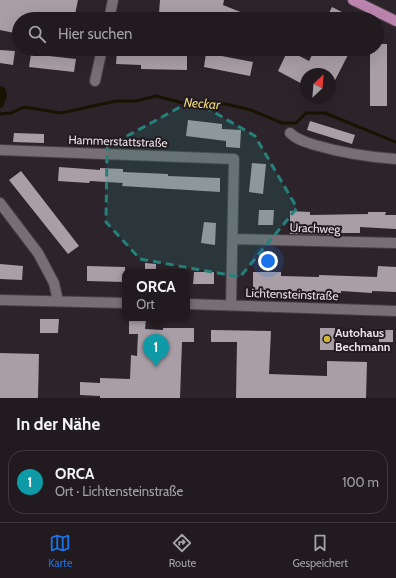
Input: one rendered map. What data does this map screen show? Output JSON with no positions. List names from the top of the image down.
{
  "streets": {
    "street": ["Hammerstattstraße", "Urachweg", "Lichtensteinstraße"]
  },
  "crossings": [
    ["Hammerstattstraße", "Urachweg"]
  ],
  "water": ["Neckar"],
  "places": ["Autohaus Bechmann"],
  "north": "top right",
  "page": {
    "search": "Hier suchen",
    "popup": ["ORCA", "Ort"],
    "pins": "1",
    "heading": "In der Nähe",
    "list": [
      {
        "mark": "1",
        "name": "ORCA",
        "note": "Ort · Lichtensteinstraße",
        "value": "100 m"
      }
    ],
    "nav": ["Karte", "Route", "Gespeichert"]
  }
}
